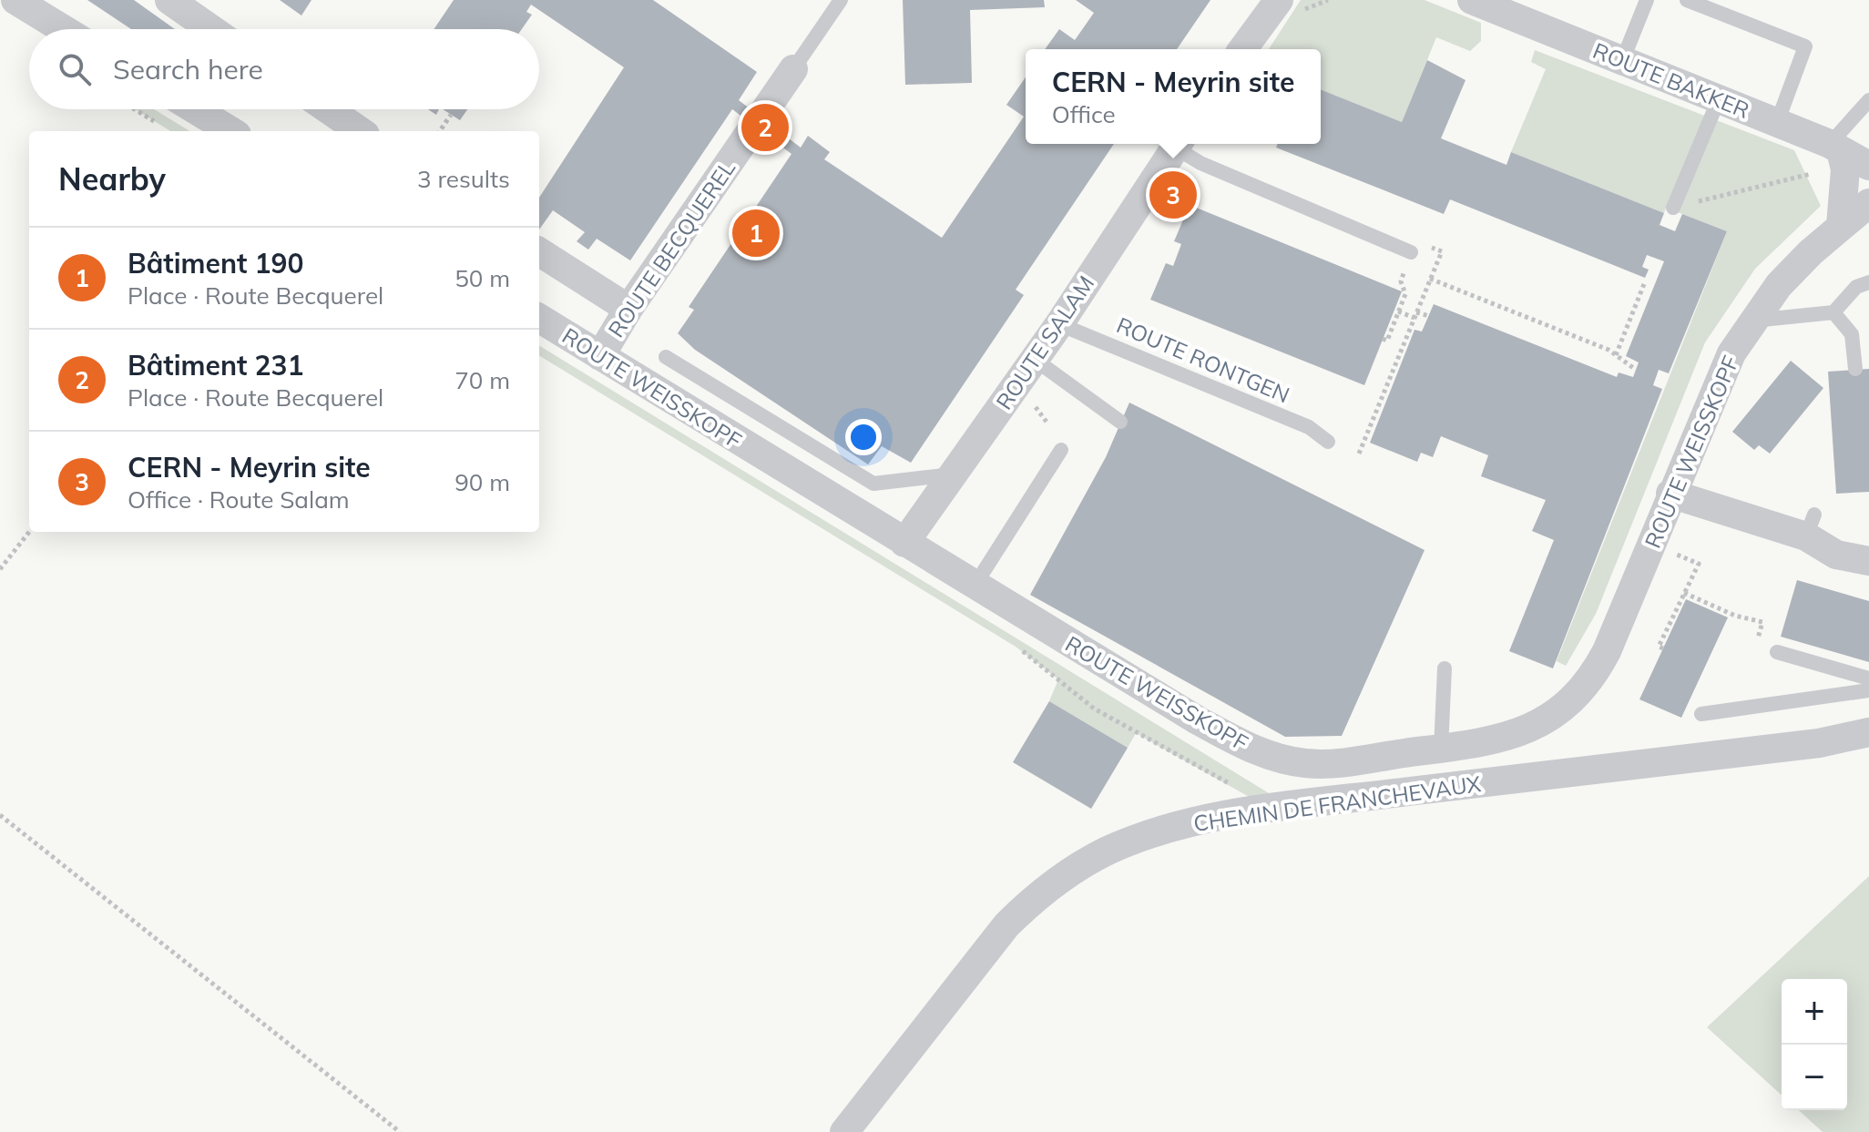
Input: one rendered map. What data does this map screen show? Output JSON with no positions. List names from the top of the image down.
{
  "streets": {
    "street": [
      "ROUTE BAKKER",
      "ROUTE BECQUEREL",
      "ROUTE SALAM",
      "ROUTE WEISSKOPF",
      "CHEMIN DE FRANCHEVAUX"
    ],
    "lane": ["ROUTE RONTGEN"]
  },
  "crossings": [
    ["ROUTE BECQUEREL", "ROUTE WEISSKOPF"],
    ["ROUTE SALAM", "ROUTE RONTGEN"],
    ["ROUTE SALAM", "ROUTE WEISSKOPF"]
  ],
  "page": {
    "search": "Search here",
    "popup": ["CERN - Meyrin site", "Office"],
    "pins": ["2", "3", "1"],
    "heading": ["Nearby", "3 results"],
    "list": [
      {
        "mark": "1",
        "name": "Bâtiment 190",
        "note": "Place · Route Becquerel",
        "value": "50 m"
      },
      {
        "mark": "2",
        "name": "Bâtiment 231",
        "note": "Place · Route Becquerel",
        "value": "70 m"
      },
      {
        "mark": "3",
        "name": "CERN - Meyrin site",
        "note": "Office · Route Salam",
        "value": "90 m"
      }
    ],
    "map_buttons": ["+", "−"]
  }
}
